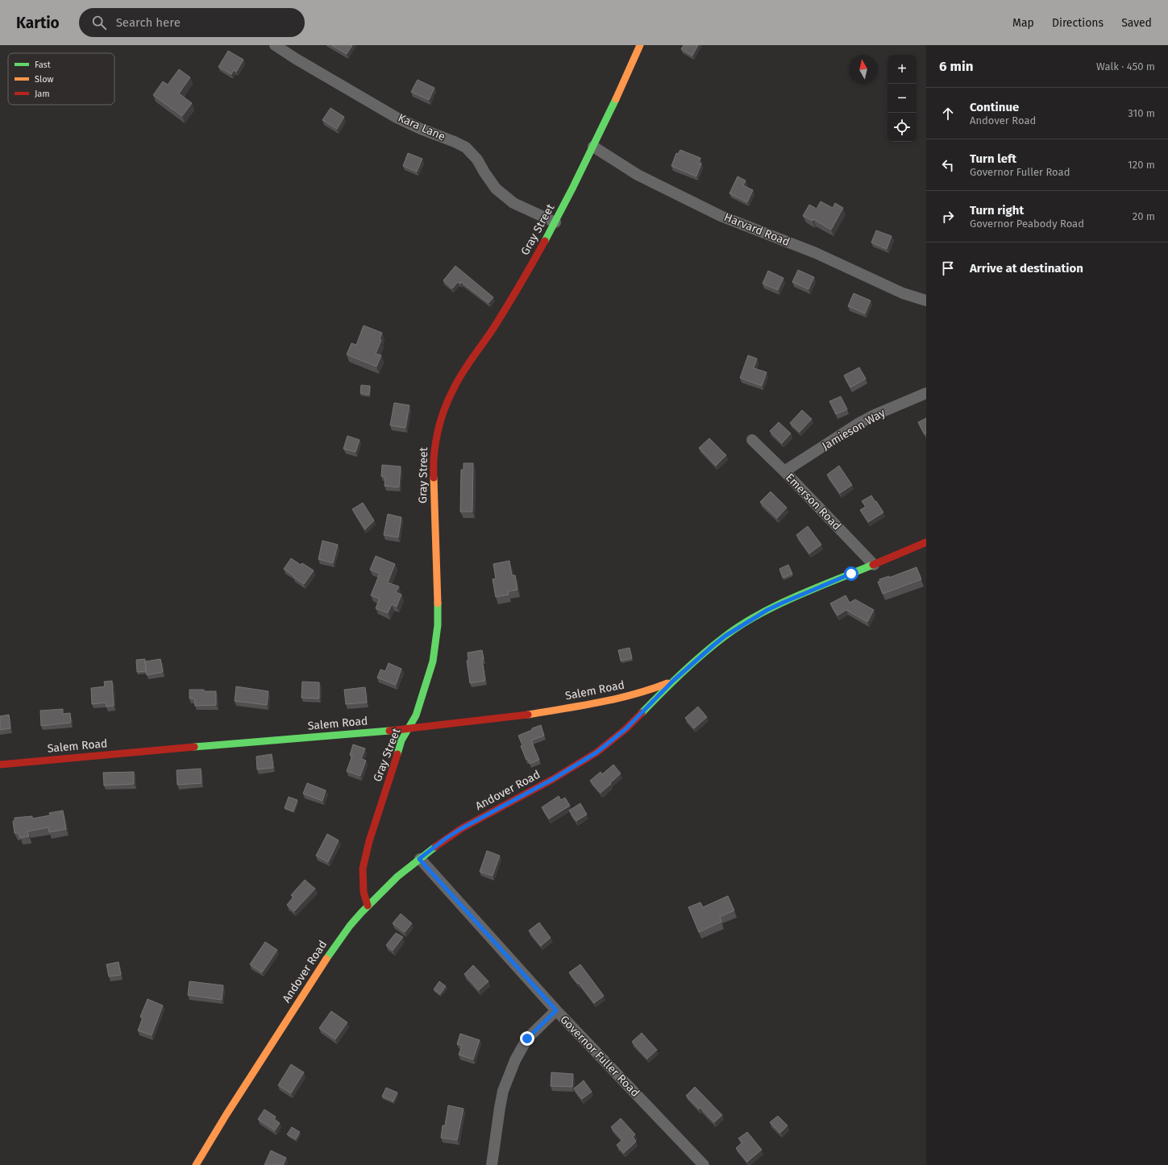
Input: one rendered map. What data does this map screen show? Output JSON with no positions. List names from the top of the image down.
{
  "streets": {
    "main road": ["Gray Street", "Salem Road", "Andover Road"],
    "street": [
      "Kara Lane",
      "Harvard Road",
      "Jamieson Way",
      "Emerson Road",
      "Governor Fuller Road"
    ]
  },
  "crossings": [
    ["Kara Lane", "Gray Street"],
    ["Gray Street", "Harvard Road"],
    ["Gray Street", "Salem Road"],
    ["Gray Street", "Andover Road"],
    ["Jamieson Way", "Emerson Road"],
    ["Emerson Road", "Andover Road"],
    ["Salem Road", "Andover Road"],
    ["Andover Road", "Governor Fuller Road"]
  ],
  "legend": ["Fast", "Slow", "Jam"],
  "north": "top",
  "page": {
    "header": "Kartio",
    "search": "Search here",
    "nav": ["Map", "Directions", "Saved"],
    "heading": ["6 min", "Walk · 450 m"],
    "map_buttons": ["+", "−"],
    "list": [
      ["Continue", "Andover Road", "310 m"],
      ["Turn left", "Governor Fuller Road", "120 m"],
      ["Turn right", "Governor Peabody Road", "20 m"],
      "Arrive at destination"
    ]
  }
}
